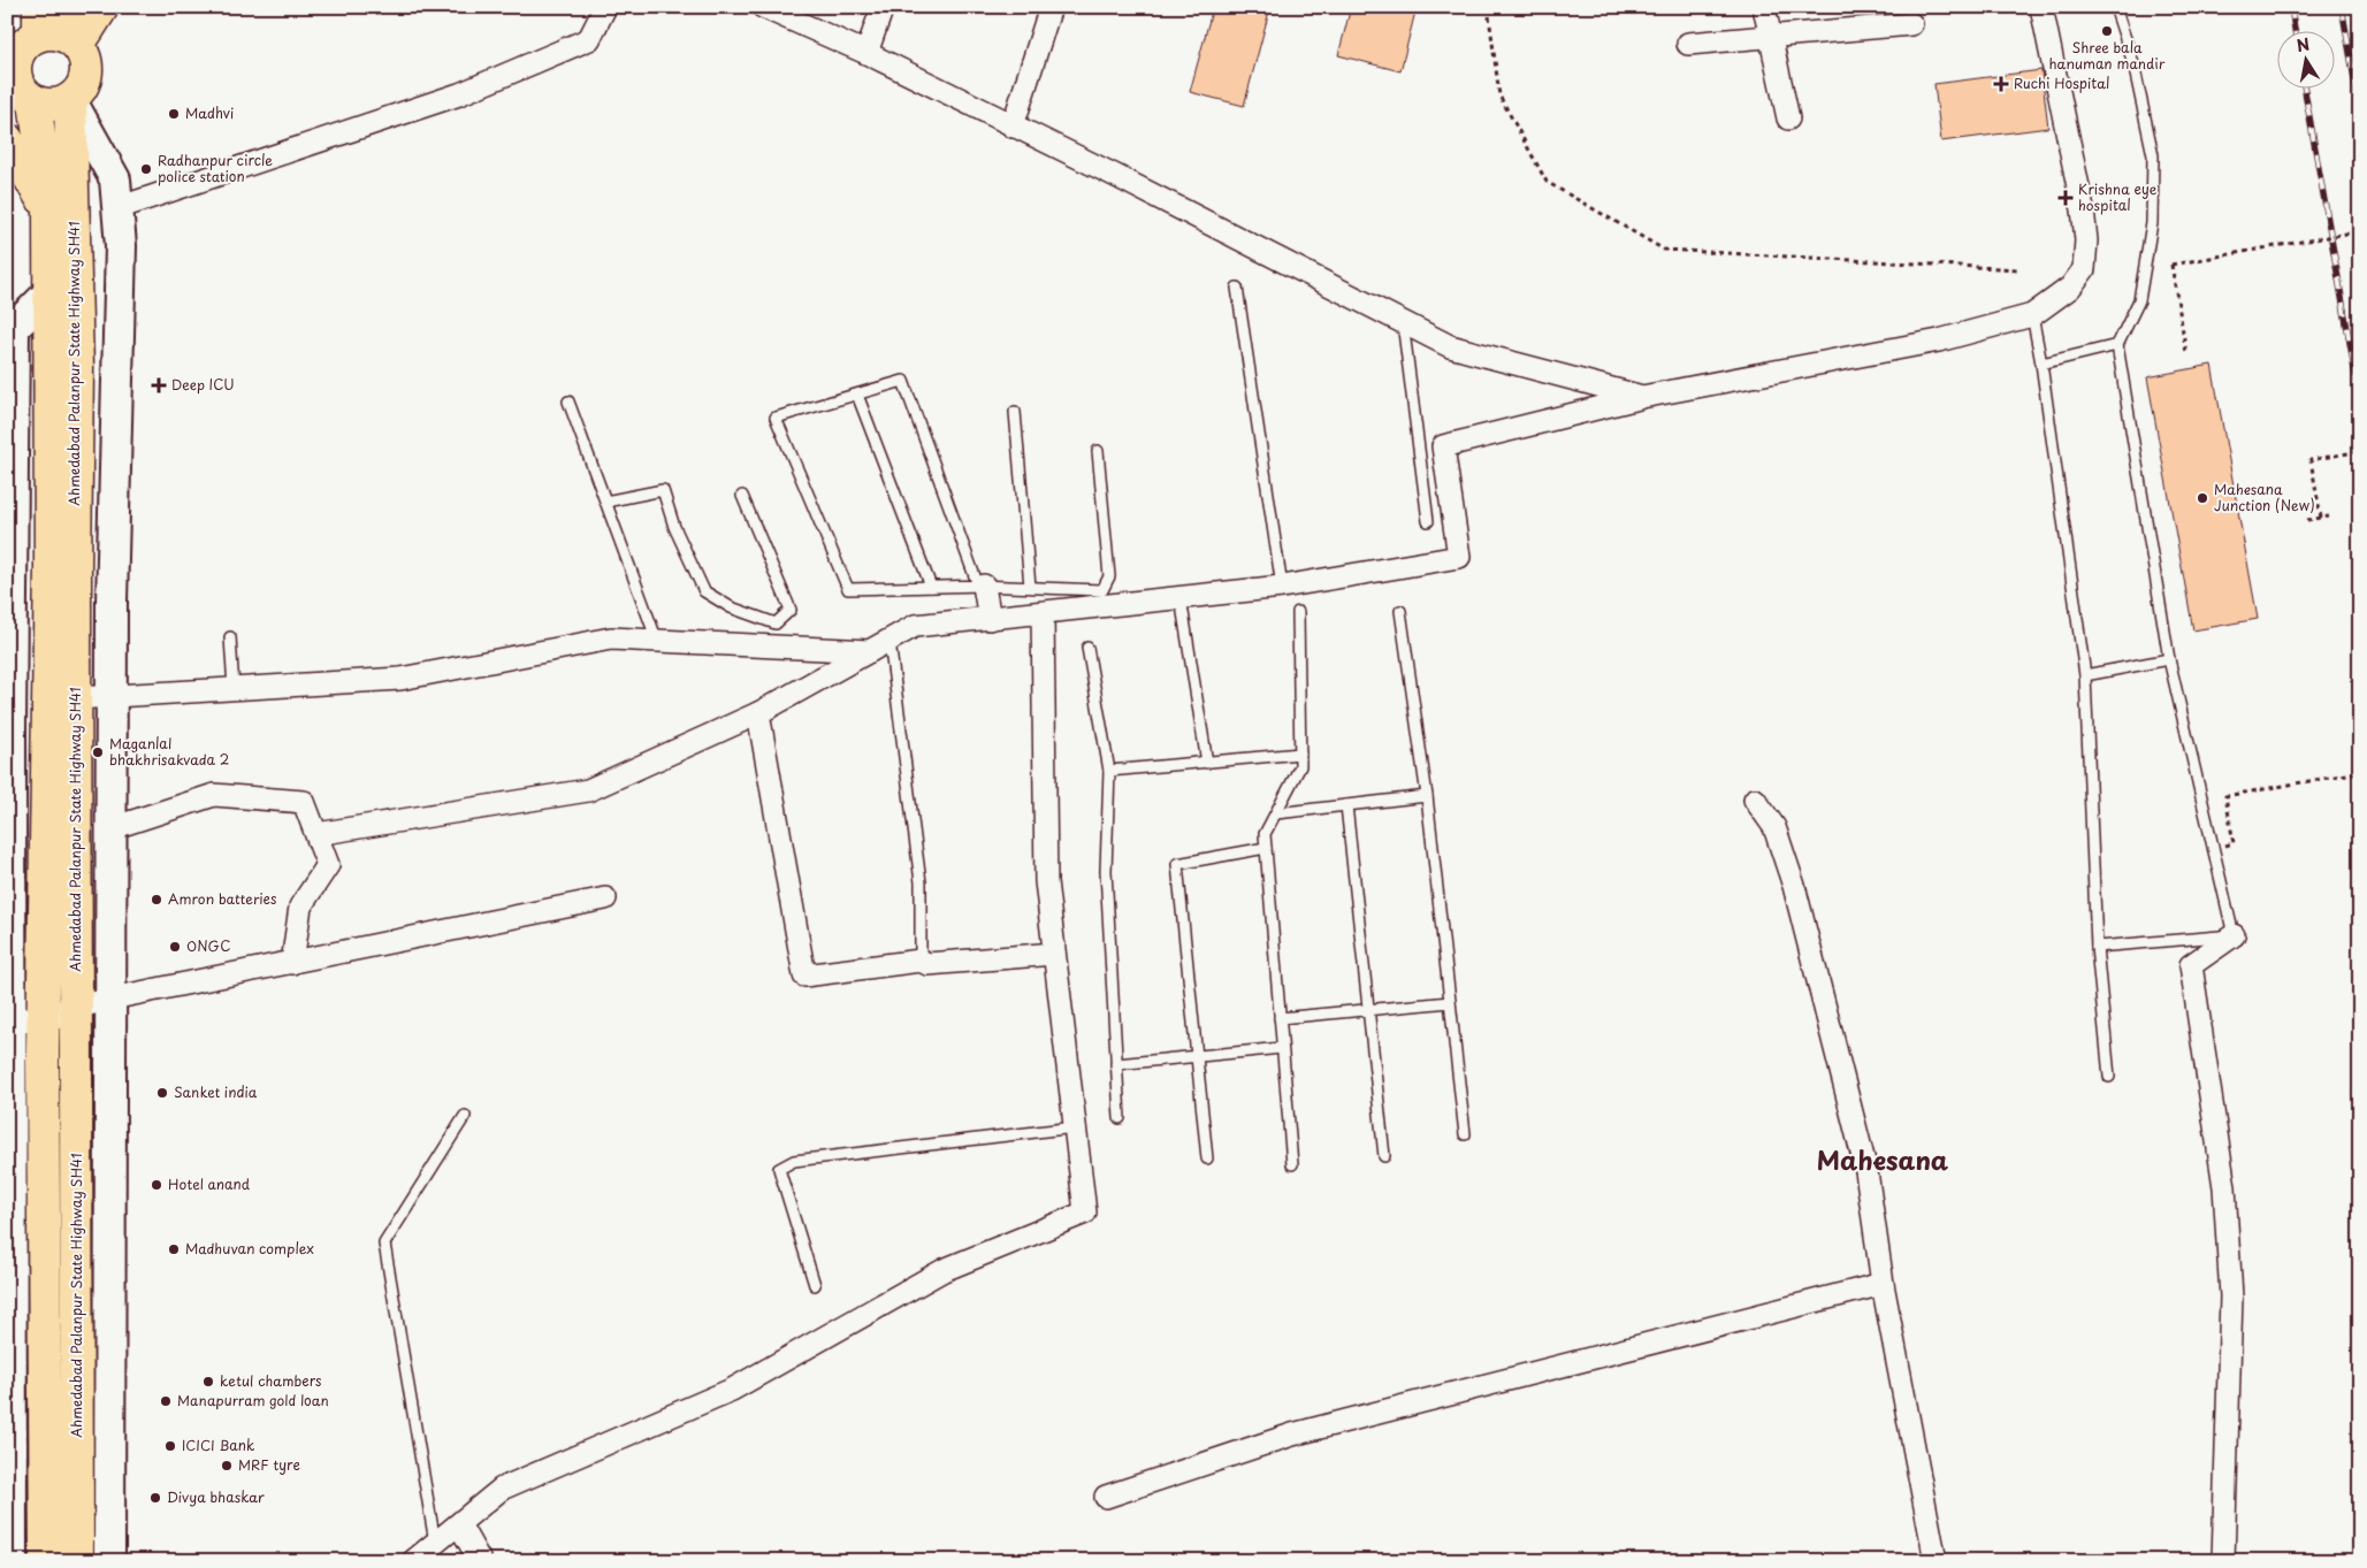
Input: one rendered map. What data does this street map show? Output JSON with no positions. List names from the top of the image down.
{
  "streets": {
    "main road": ["Ahmedabad Palanpur State Highway SH41"]
  },
  "districts": ["Mahesana"],
  "places": {
    "other": [
      "Shree bala hanuman mandir",
      "Madhvi",
      "Radhanpur circle police station",
      "Mahesana Junction (New)",
      "Maganlal bhakhrisakvada 2",
      "Amron batteries",
      "ONGC",
      "Sanket india",
      "Hotel anand",
      "Madhuvan complex",
      "ketul chambers",
      "Manapurram gold loan",
      "ICICI Bank",
      "MRF tyre",
      "Divya bhaskar"
    ],
    "health": ["Ruchi Hospital", "Krishna eye hospital", "Deep ICU"]
  },
  "north": "top"
}
